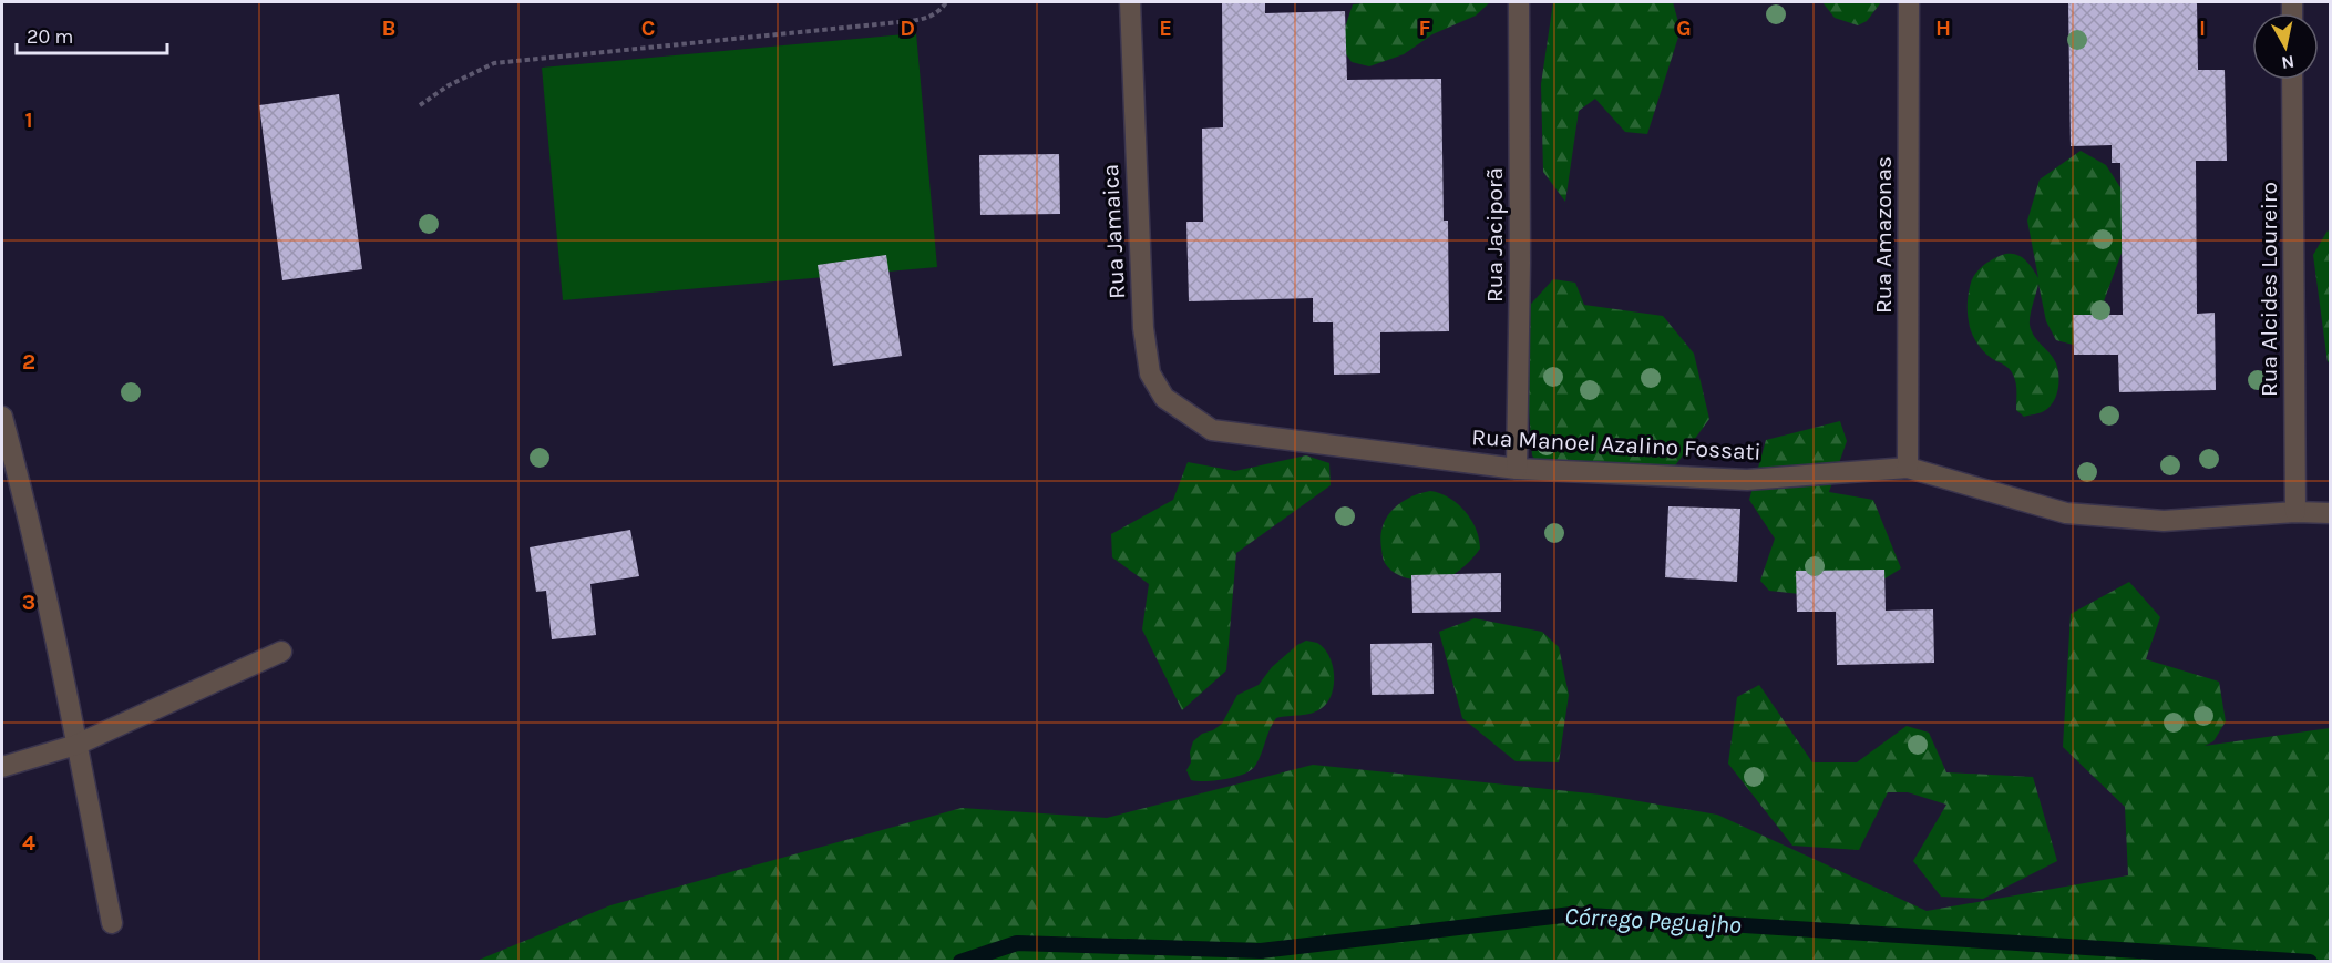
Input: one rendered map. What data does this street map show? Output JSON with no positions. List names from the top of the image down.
{
  "streets": {
    "street": [
      "Rua Jamaica",
      "Rua Jaciporã",
      "Rua Amazonas",
      "Rua Alcides Loureiro",
      "Rua Manoel Azalino Fossati"
    ]
  },
  "crossings": [
    ["Rua Jamaica", "Rua Manoel Azalino Fossati"],
    ["Rua Jaciporã", "Rua Manoel Azalino Fossati"],
    ["Rua Amazonas", "Rua Manoel Azalino Fossati"],
    ["Rua Alcides Loureiro", "Rua Manoel Azalino Fossati"]
  ],
  "water": ["Córrego Peguajho"],
  "scale_bar": "20 m",
  "north": "bottom",
  "grid": {
    "columns": [
      "B",
      "C",
      "D",
      "E",
      "F",
      "G",
      "H",
      "I"
    ],
    "rows": [
      "1",
      "2",
      "3",
      "4"
    ]
  }
}
